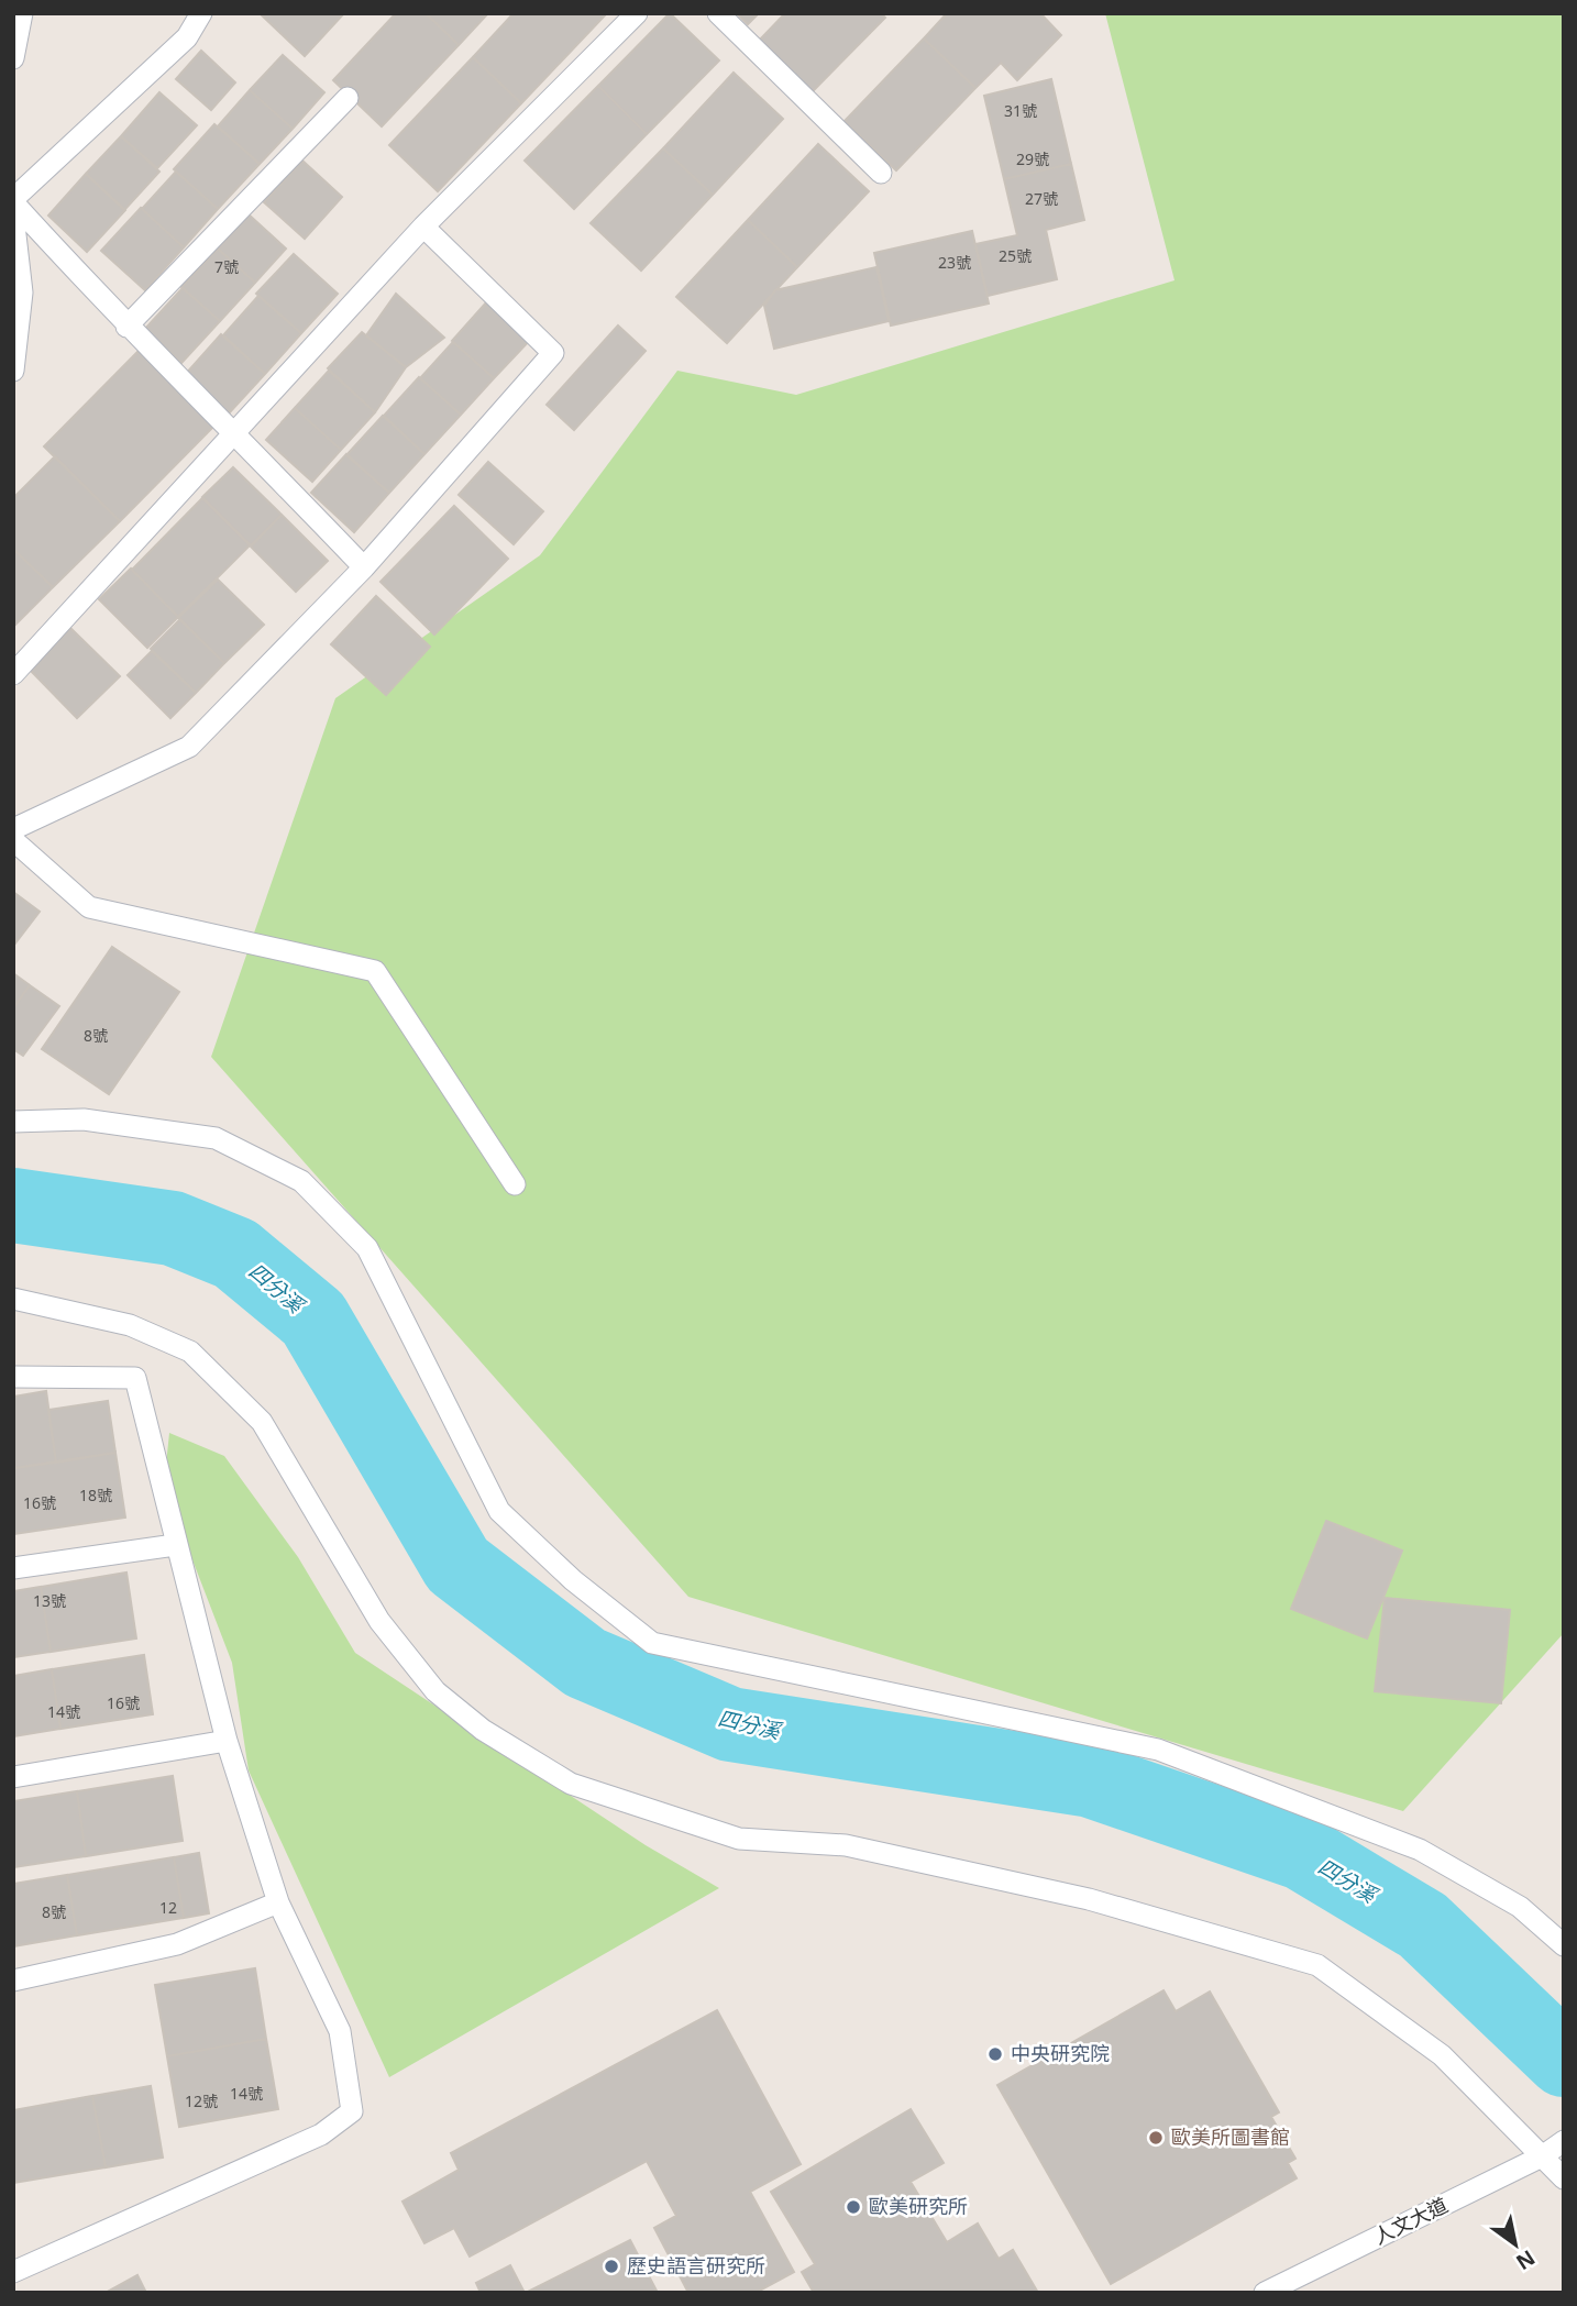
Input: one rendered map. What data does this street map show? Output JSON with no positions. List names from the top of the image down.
{
  "streets": {
    "lane": ["人文大道"]
  },
  "water": ["四分溪"],
  "places": [
    "中央研究院",
    "歐美所圖書館",
    "歐美研究所",
    "歷史語言研究所"
  ],
  "house_numbers": [
    "31號",
    "29號",
    "27號",
    "25號",
    "23號",
    "7號",
    "8號",
    "18號",
    "16號",
    "13號",
    "16號",
    "14號",
    "12",
    "8號",
    "14號",
    "12號"
  ],
  "north": "bottom right"
}
